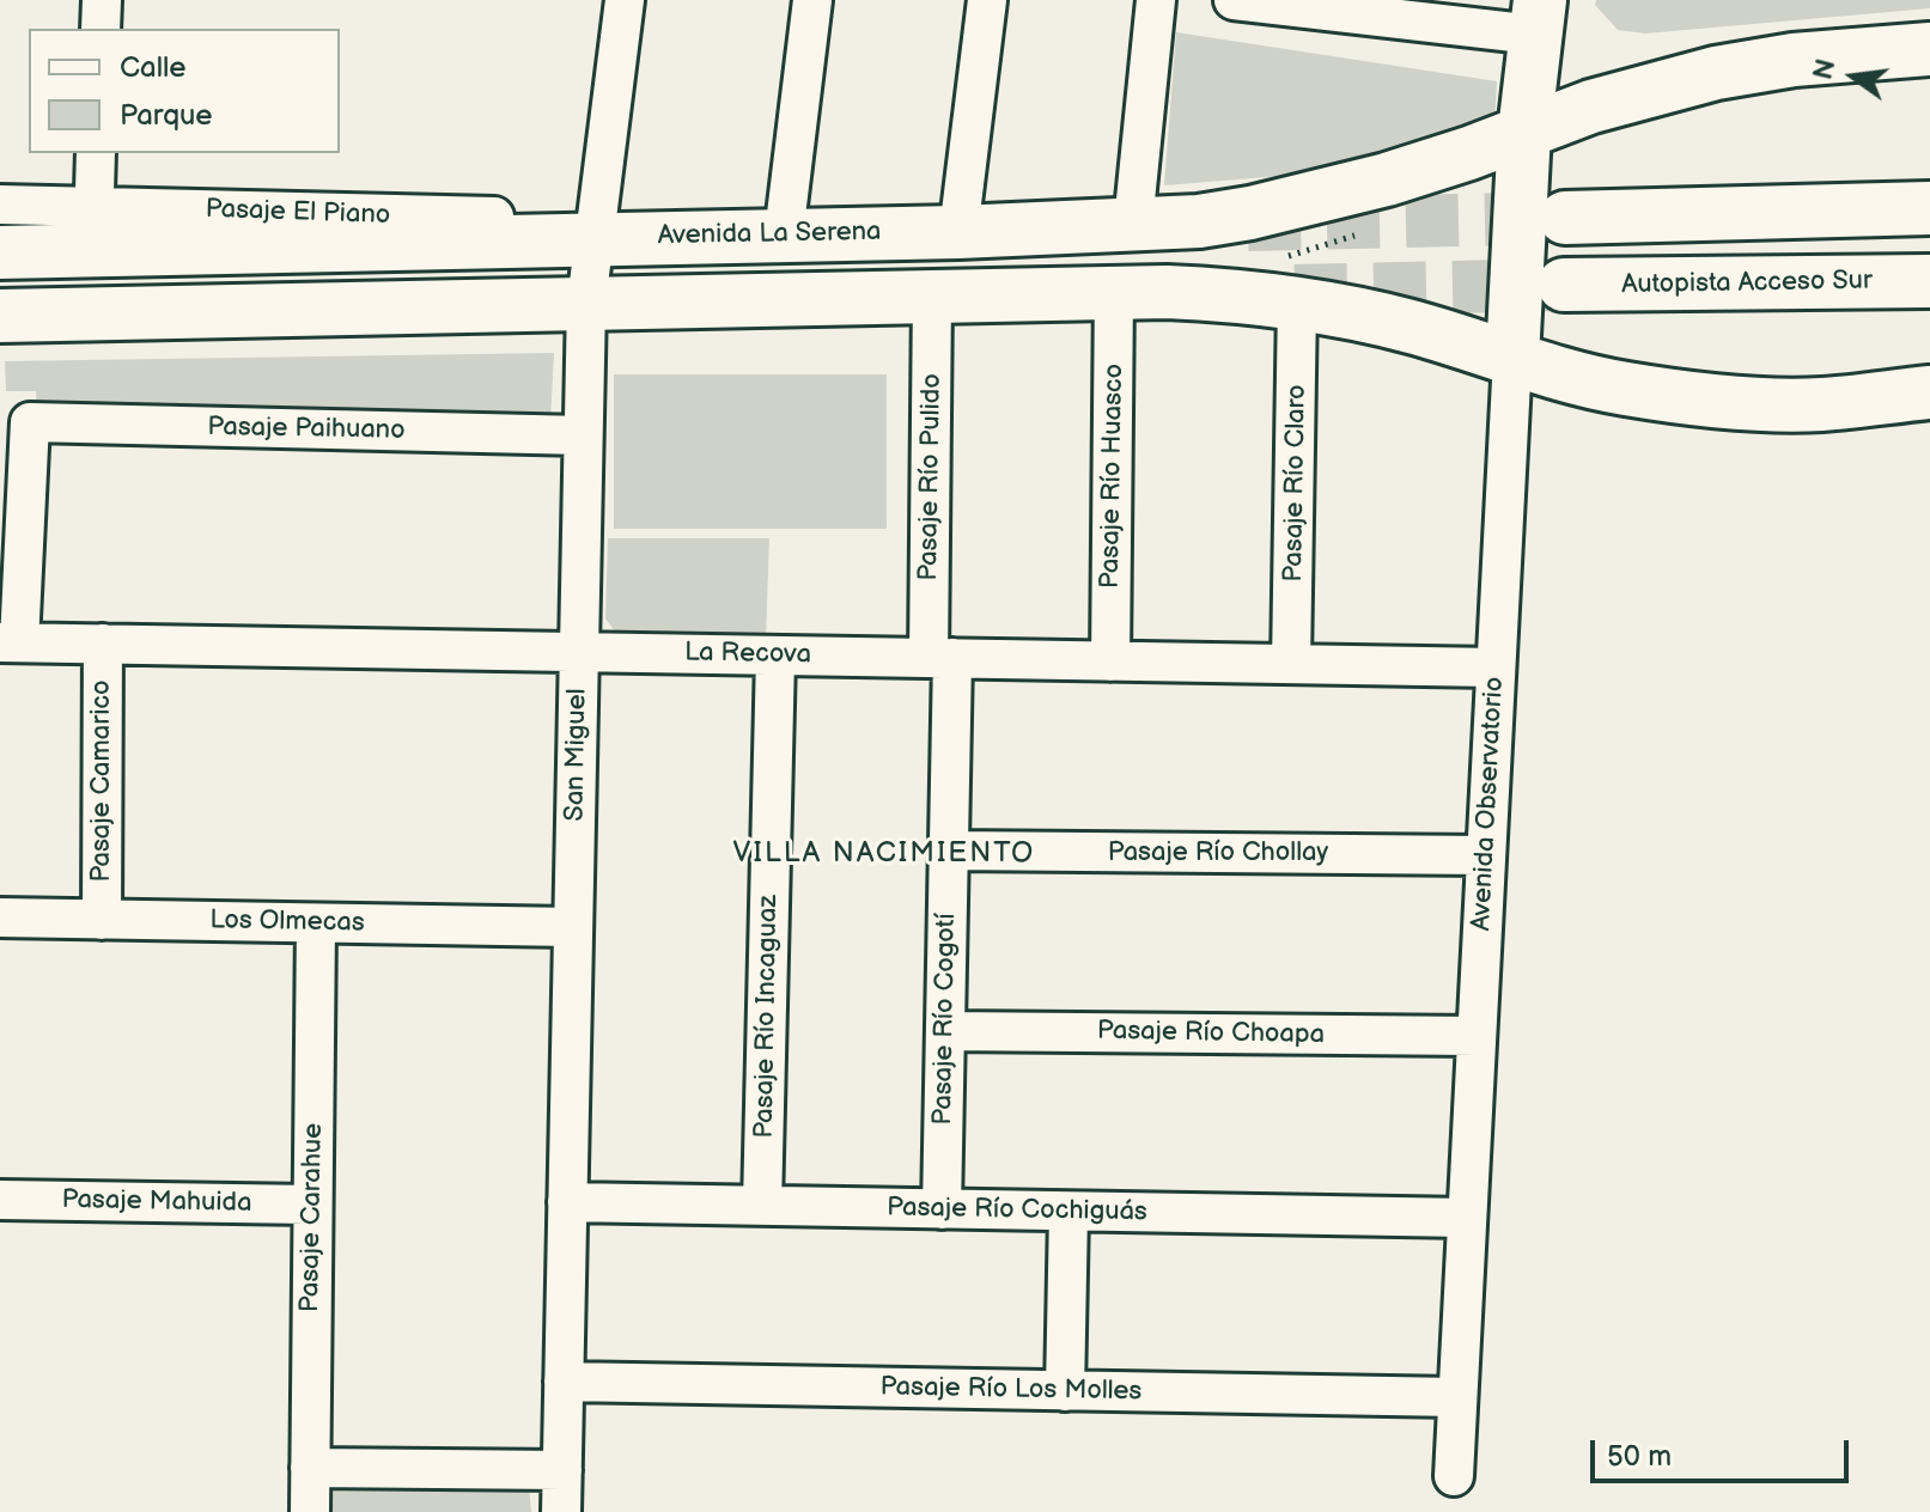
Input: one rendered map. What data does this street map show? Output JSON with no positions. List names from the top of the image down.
{
  "streets": {
    "main road": ["Avenida La Serena", "Autopista Acceso Sur", "Avenida Observatorio"],
    "street": [
      "Pasaje Paihuano",
      "Pasaje Río Huasco",
      "Pasaje Río Pulido",
      "Pasaje Río Claro",
      "La Recova",
      "San Miguel",
      "Pasaje Camarico",
      "Pasaje Río Chollay",
      "Los Olmecas",
      "Pasaje Río Incaguaz",
      "Pasaje Río Cogotí",
      "Pasaje Río Choapa",
      "Pasaje Mahuida",
      "Pasaje Río Cochiguás",
      "Pasaje Carahue",
      "Pasaje Río Los Molles"
    ]
  },
  "crossings": [
    ["Avenida La Serena", "San Miguel"],
    ["Avenida La Serena", "Avenida Observatorio"],
    ["Pasaje Paihuano", "La Recova"],
    ["Pasaje Paihuano", "San Miguel"],
    ["Pasaje Río Huasco", "La Recova"],
    ["Pasaje Río Pulido", "La Recova"],
    ["Pasaje Río Pulido", "Pasaje Río Cogotí"],
    ["Pasaje Río Claro", "La Recova"],
    ["La Recova", "San Miguel"],
    ["La Recova", "Pasaje Camarico"],
    ["La Recova", "Avenida Observatorio"],
    ["La Recova", "Pasaje Río Incaguaz"],
    ["La Recova", "Pasaje Río Cogotí"],
    ["San Miguel", "Los Olmecas"],
    ["San Miguel", "Pasaje Río Cochiguás"],
    ["San Miguel", "Pasaje Río Los Molles"],
    ["Pasaje Camarico", "Los Olmecas"],
    ["Avenida Observatorio", "Pasaje Río Chollay"],
    ["Avenida Observatorio", "Pasaje Río Choapa"],
    ["Avenida Observatorio", "Pasaje Río Cochiguás"],
    ["Avenida Observatorio", "Pasaje Río Los Molles"],
    ["Pasaje Río Chollay", "Pasaje Río Cogotí"],
    ["Los Olmecas", "Pasaje Carahue"],
    ["Pasaje Río Incaguaz", "Pasaje Río Cochiguás"],
    ["Pasaje Río Cogotí", "Pasaje Río Choapa"],
    ["Pasaje Río Cogotí", "Pasaje Río Cochiguás"],
    ["Pasaje Mahuida", "Pasaje Carahue"]
  ],
  "districts": ["VILLA NACIMIENTO"],
  "legend": ["Calle", "Parque"],
  "scale_bar": "50 m",
  "north": "left"
}
